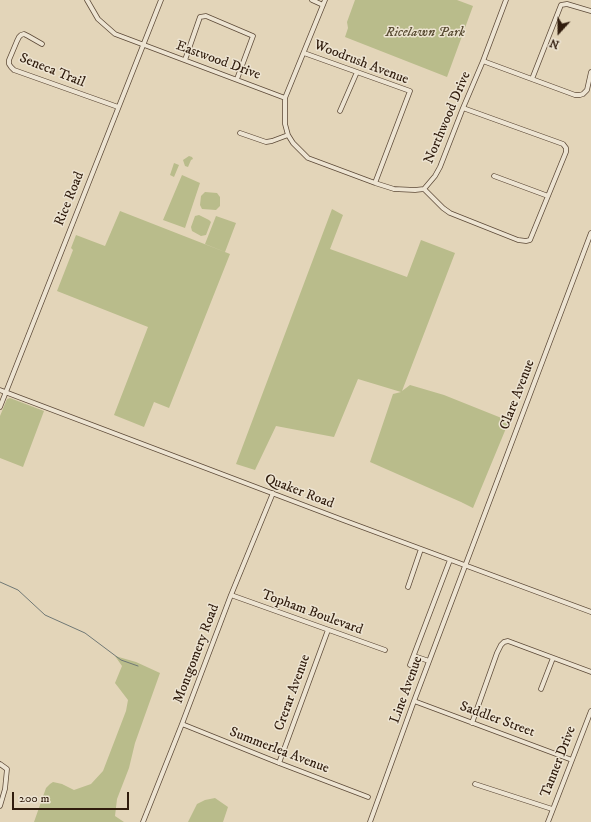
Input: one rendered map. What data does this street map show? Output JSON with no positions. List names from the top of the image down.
{
  "streets": {
    "street": [
      "Eastwood Drive",
      "Woodrush Avenue",
      "Seneca Trail",
      "Northwood Drive",
      "Rice Road",
      "Clare Avenue",
      "Quaker Road",
      "Topham Boulevard",
      "Montgomery Road",
      "Line Avenue",
      "Crerar Avenue",
      "Saddler Street",
      "Summerlea Avenue",
      "Tanner Drive"
    ]
  },
  "crossings": [
    ["Eastwood Drive", "Rice Road"],
    ["Seneca Trail", "Rice Road"],
    ["Rice Road", "Quaker Road"],
    ["Clare Avenue", "Quaker Road"],
    ["Clare Avenue", "Line Avenue"],
    ["Quaker Road", "Montgomery Road"],
    ["Quaker Road", "Line Avenue"],
    ["Topham Boulevard", "Montgomery Road"],
    ["Topham Boulevard", "Crerar Avenue"],
    ["Montgomery Road", "Summerlea Avenue"],
    ["Line Avenue", "Saddler Street"],
    ["Crerar Avenue", "Summerlea Avenue"],
    ["Saddler Street", "Tanner Drive"]
  ],
  "parks": ["Ricelawn Park"],
  "scale_bar": "200 m",
  "north": "bottom"
}
